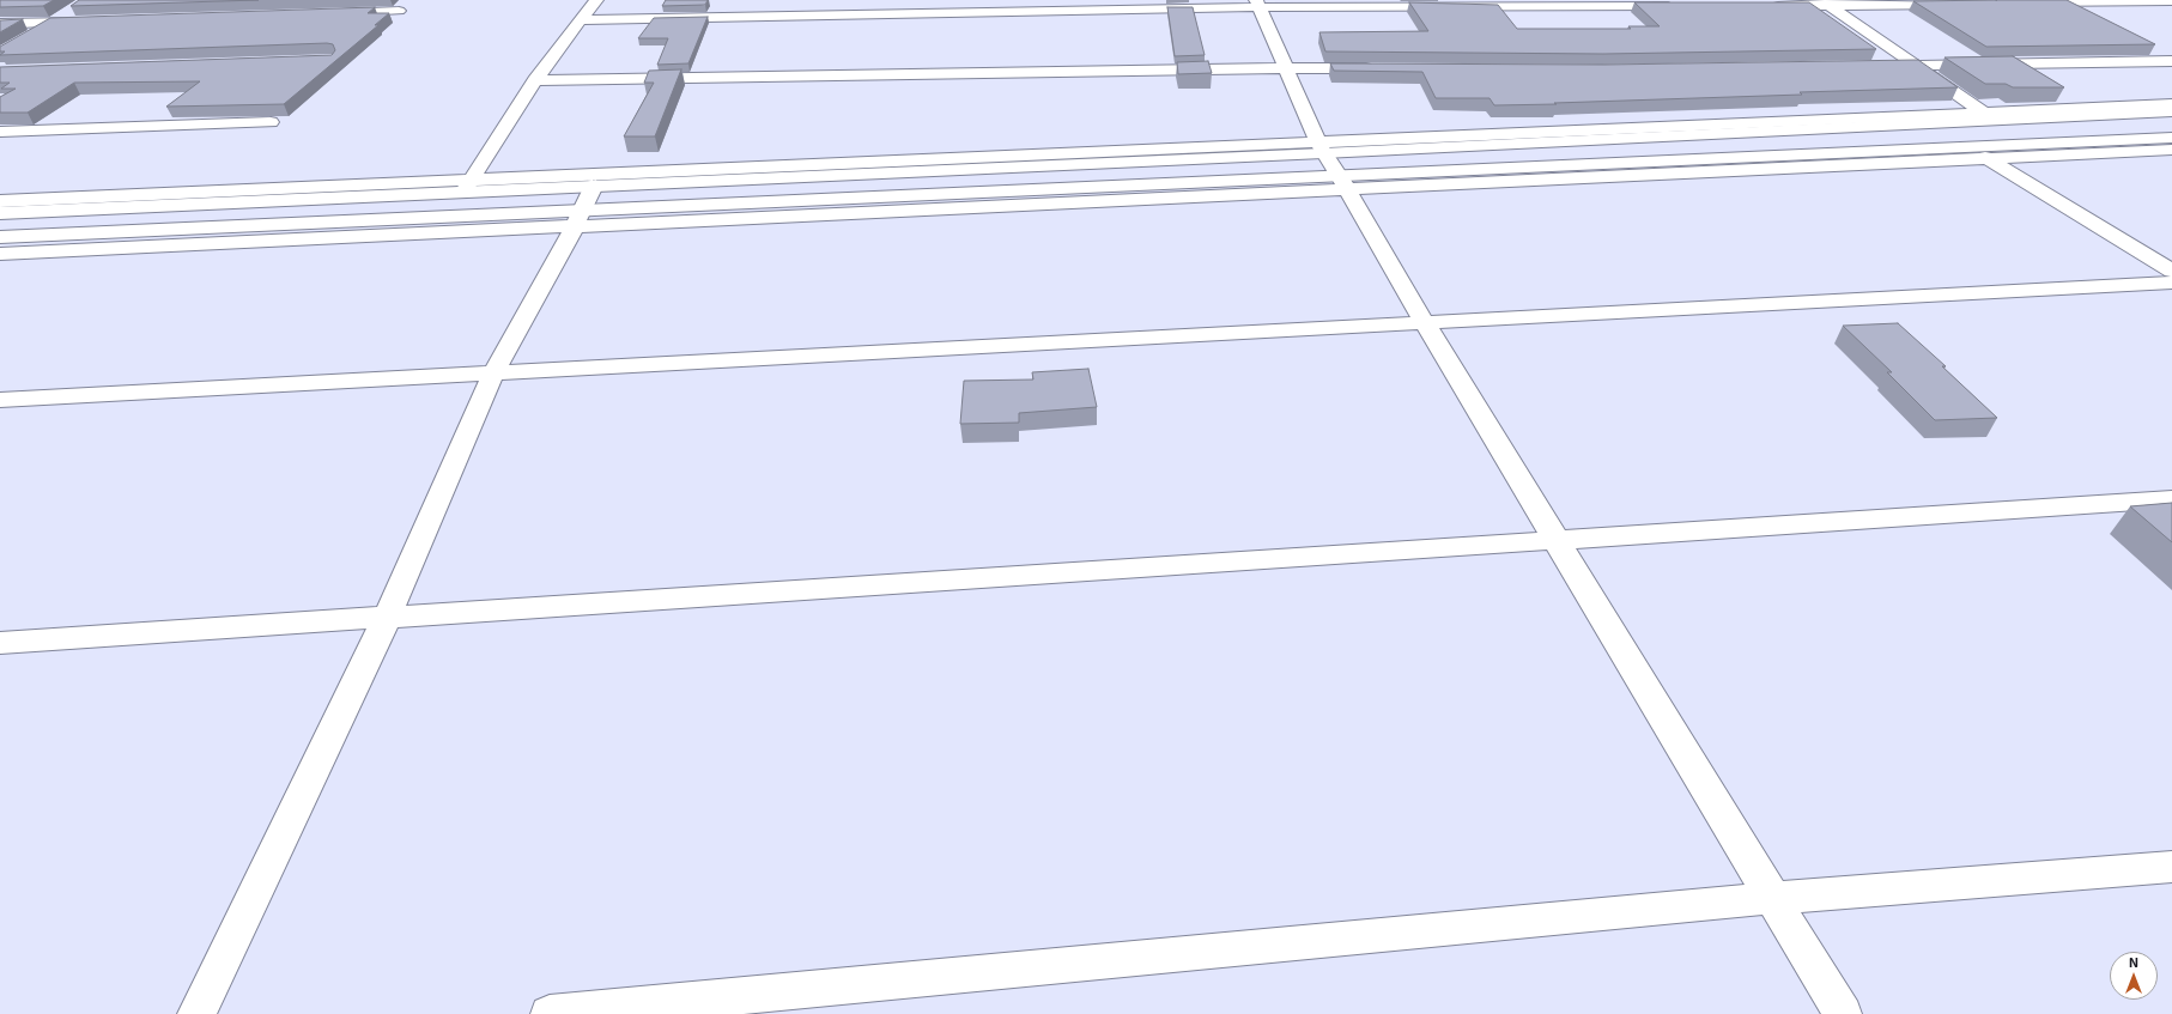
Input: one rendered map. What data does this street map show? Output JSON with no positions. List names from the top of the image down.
{
  "north": "top"
}
